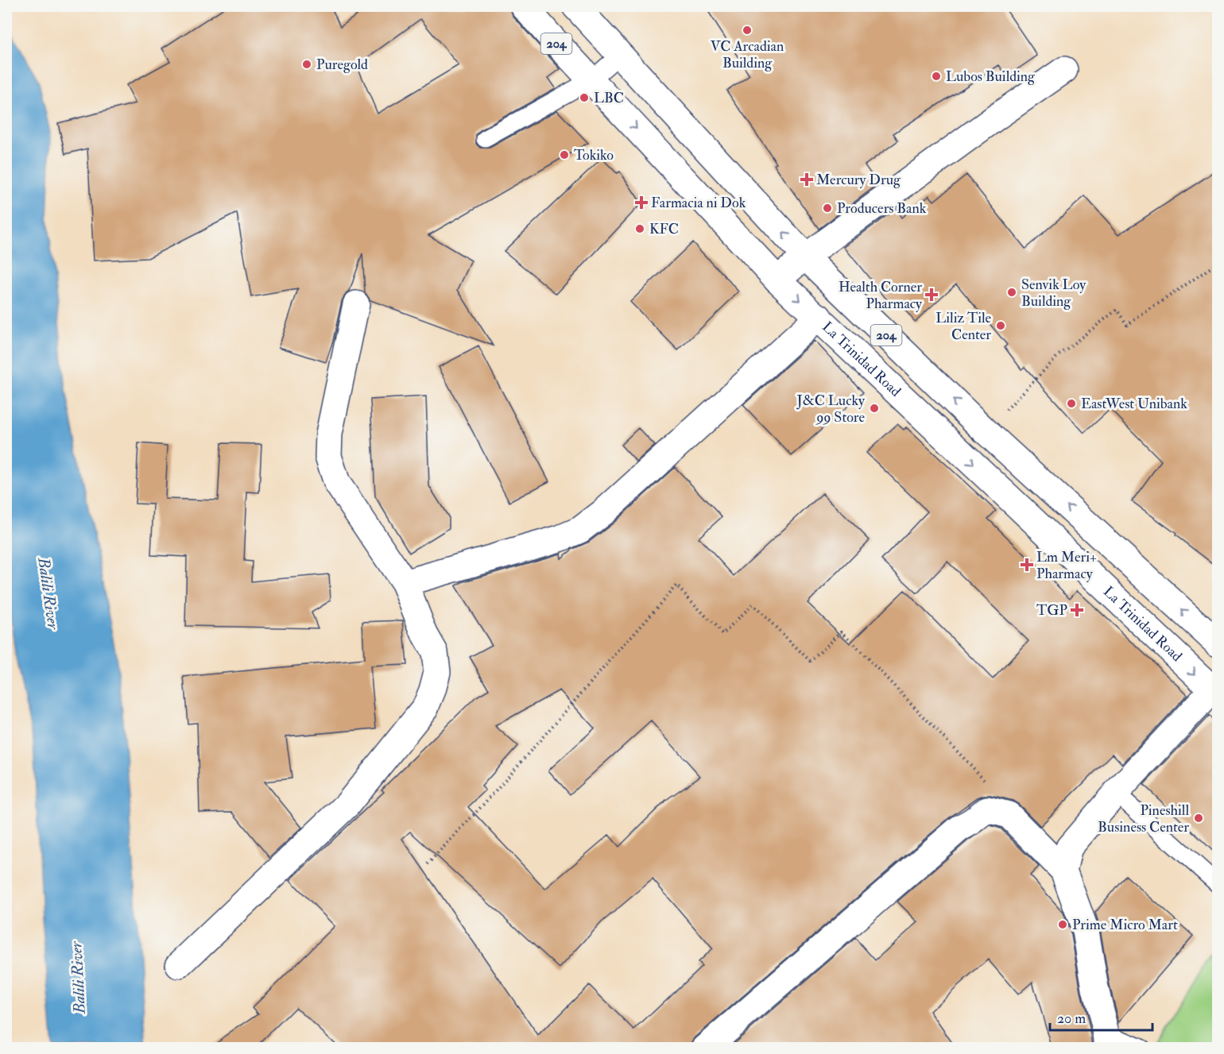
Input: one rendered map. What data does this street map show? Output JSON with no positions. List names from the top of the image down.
{
  "streets": {
    "main road": ["204", "La Trinidad Road"]
  },
  "water": ["Balili River"],
  "places": {
    "other": [
      "VC Arcadian Building",
      "Puregold",
      "Lubos Building",
      "LBC",
      "Tokiko",
      "Producers Bank",
      "KFC",
      "Senvik Loy Building",
      "Liliz Tile Center",
      "EastWest Unibank",
      "J&C Lucky 99 Store",
      "Pineshill Business Center",
      "Prime Micro Mart"
    ],
    "health": [
      "Mercury Drug",
      "Farmacia ni Dok",
      "Health Corner Pharmacy",
      "Lm Meri+ Pharmacy",
      "TGP"
    ]
  },
  "scale_bar": "20 m"
}
